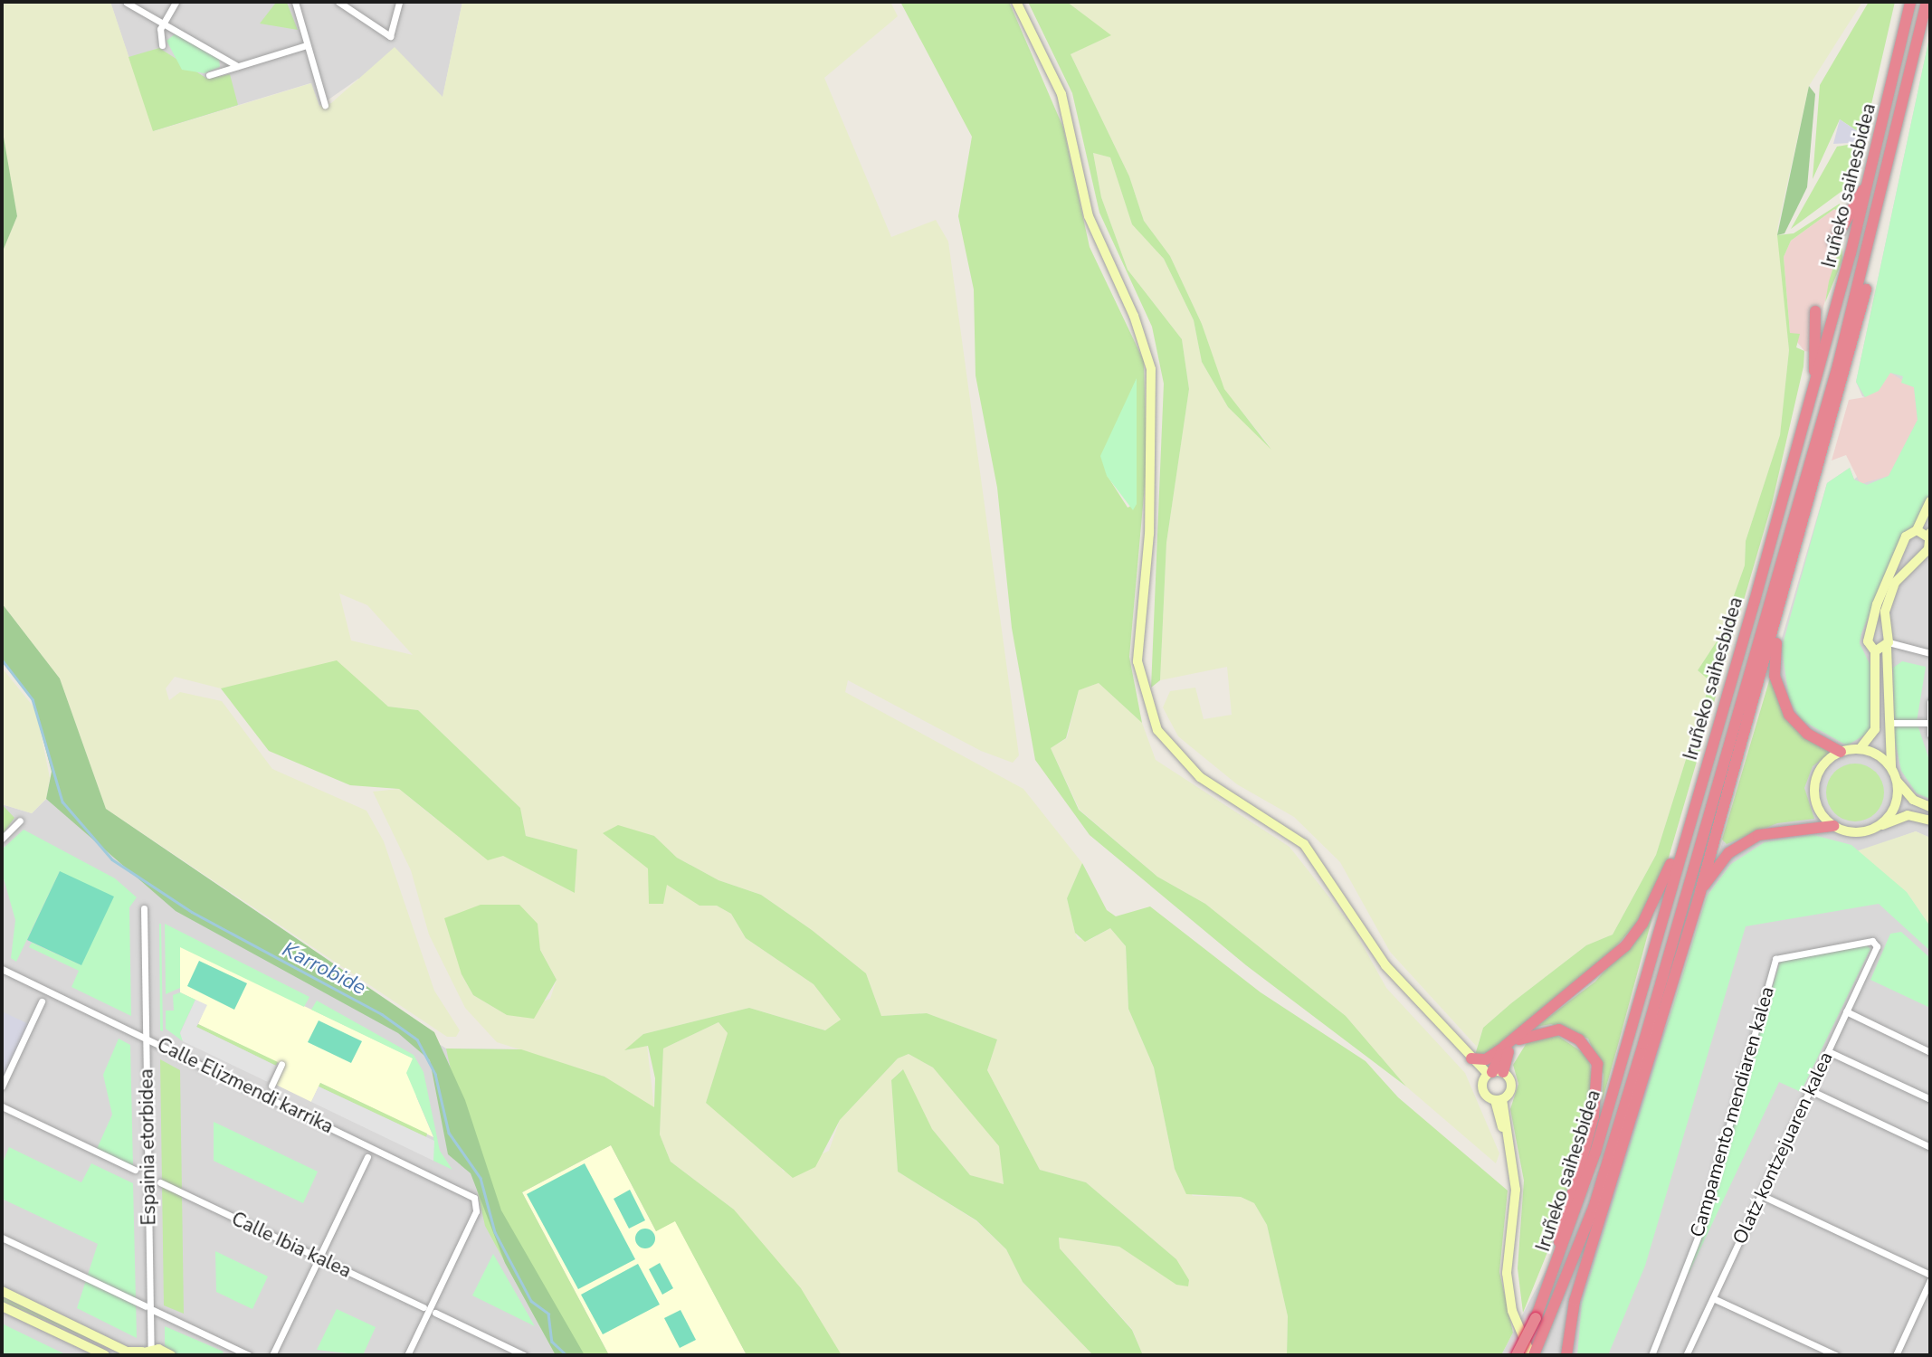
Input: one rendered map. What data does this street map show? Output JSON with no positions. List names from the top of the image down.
{
  "streets": {
    "highway": ["Iruñeko saihesbidea"],
    "street": [
      "Calle Elizmendi karrika",
      "Campamento mendiaren kalea",
      "Espainia etorbidea",
      "Olatz kontzejuaren kalea",
      "Calle Ibia kalea"
    ]
  },
  "crossings": [
    ["Calle Elizmendi karrika", "Espainia etorbidea"],
    ["Campamento mendiaren kalea", "Olatz kontzejuaren kalea"]
  ],
  "water": ["Karrobide"]
}
